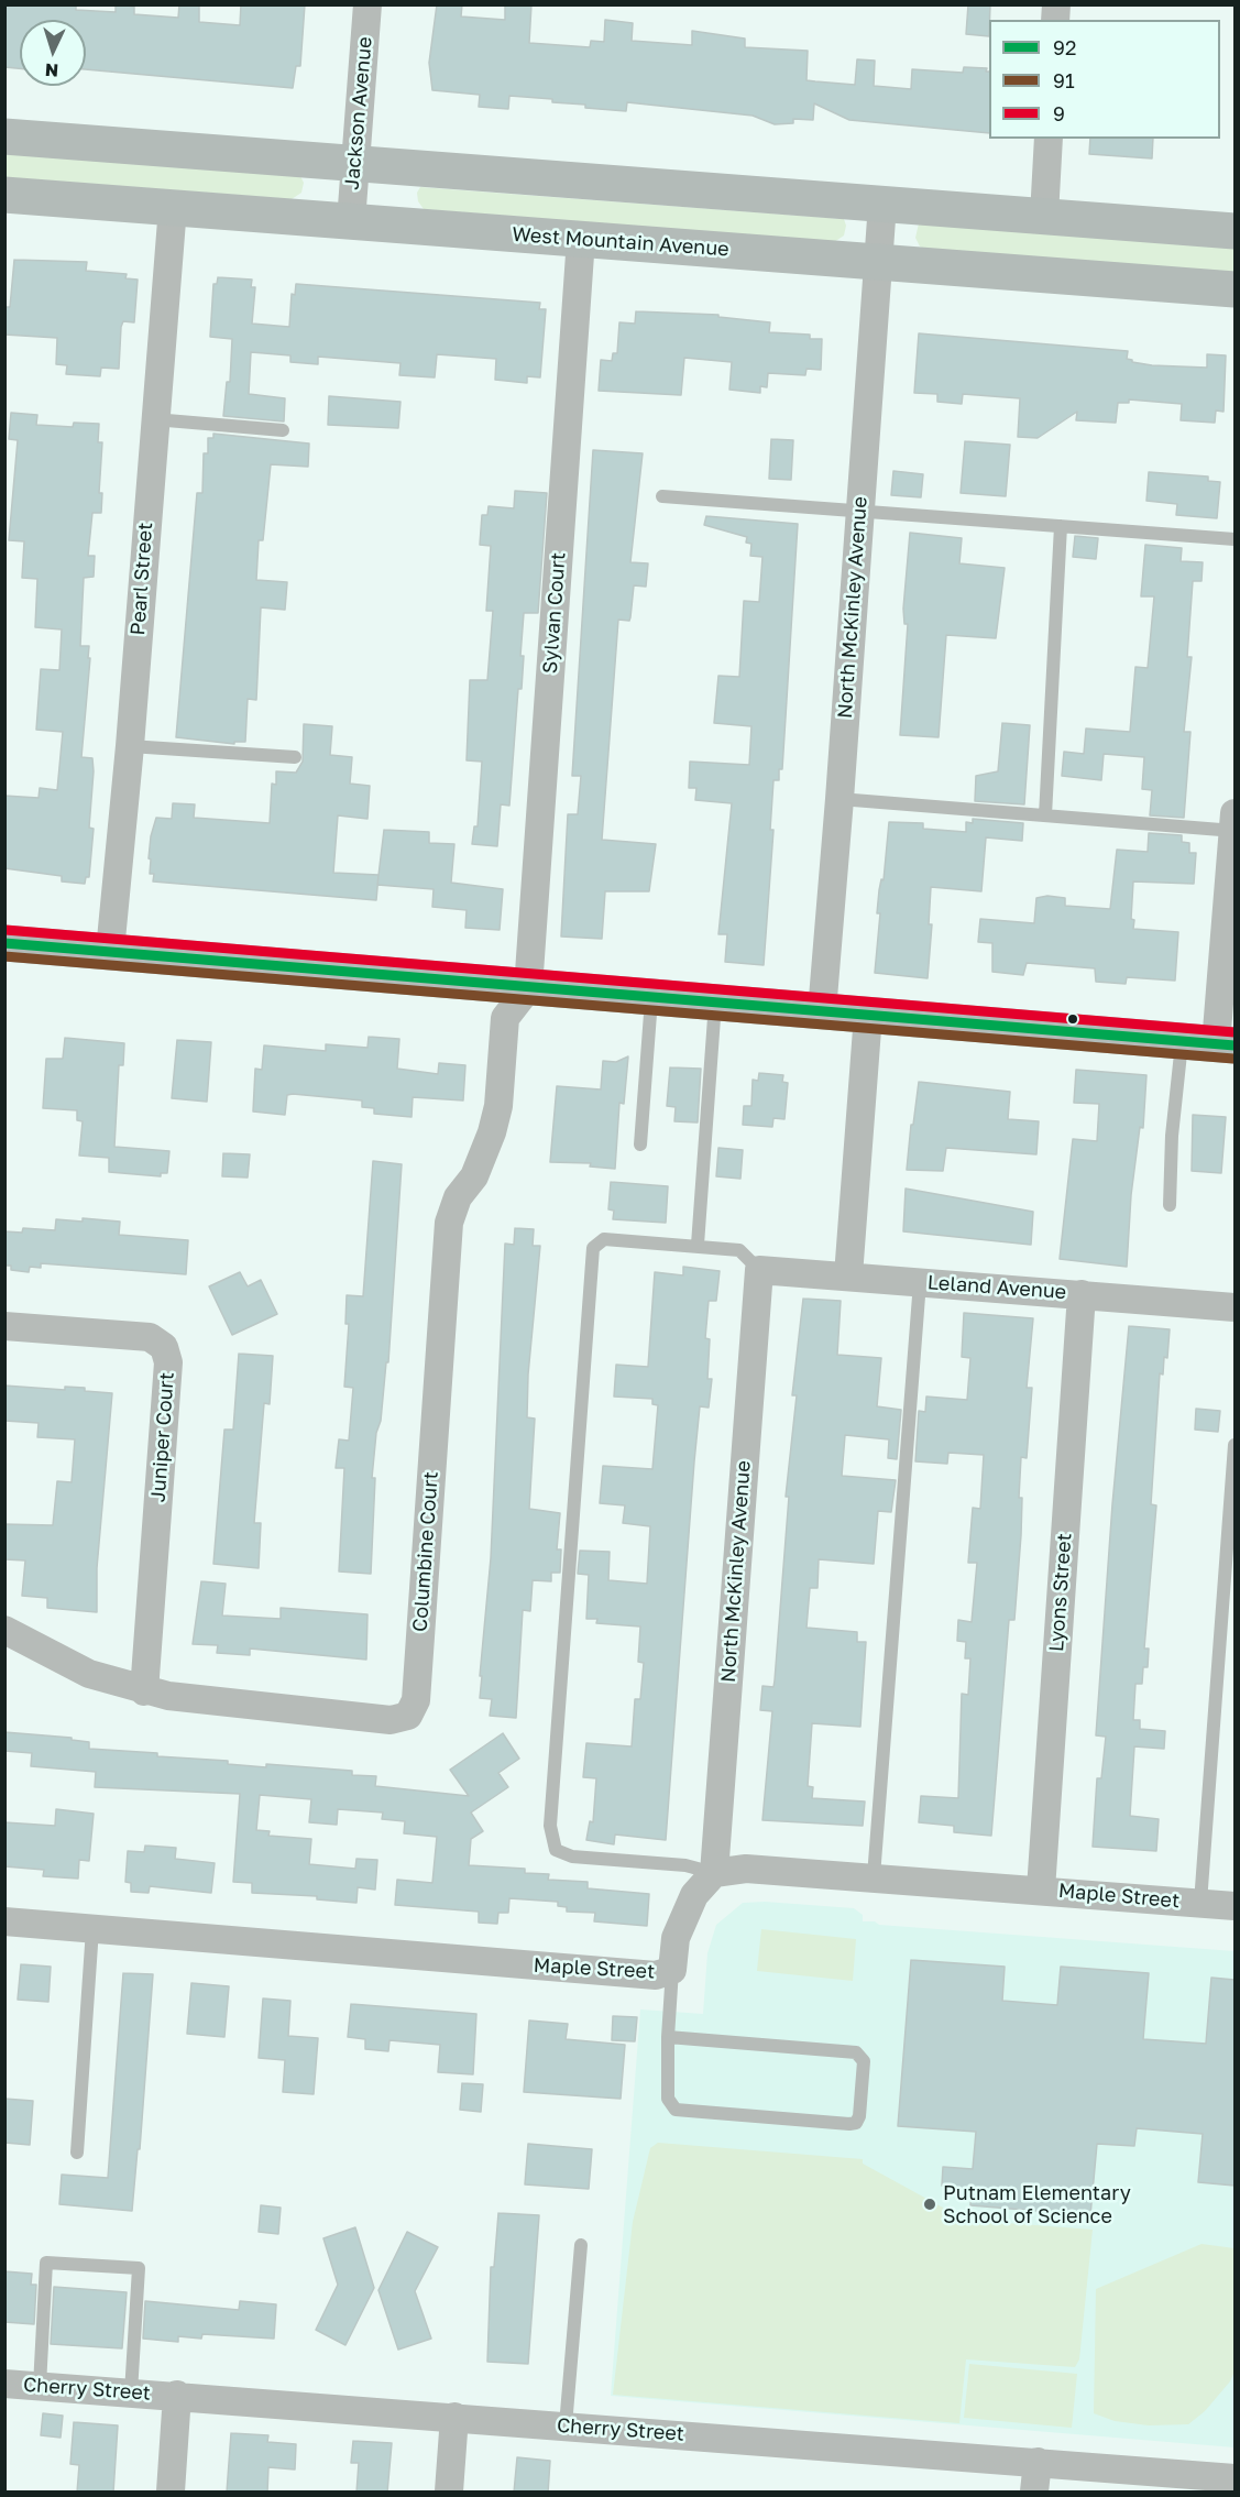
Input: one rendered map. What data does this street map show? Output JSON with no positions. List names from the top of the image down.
{
  "streets": {
    "street": [
      "Jackson Avenue",
      "West Mountain Avenue",
      "Pearl Street",
      "North McKinley Avenue",
      "Sylvan Court",
      "Leland Avenue",
      "Juniper Court",
      "Columbine Court",
      "Lyons Street",
      "Maple Street",
      "Cherry Street"
    ]
  },
  "crossings": [
    ["Jackson Avenue", "West Mountain Avenue"],
    ["West Mountain Avenue", "Pearl Street"],
    ["West Mountain Avenue", "North McKinley Avenue"],
    ["West Mountain Avenue", "Sylvan Court"],
    ["North McKinley Avenue", "Leland Avenue"],
    ["North McKinley Avenue", "Maple Street"],
    ["Sylvan Court", "Columbine Court"],
    ["Leland Avenue", "Lyons Street"],
    ["Juniper Court", "Columbine Court"],
    ["Lyons Street", "Maple Street"]
  ],
  "places": ["Putnam Elementary School of Science"],
  "lines": ["transit line 9", "transit line 92", "transit line 91"],
  "legend": ["92", "91", "9"],
  "north": "bottom"
}
